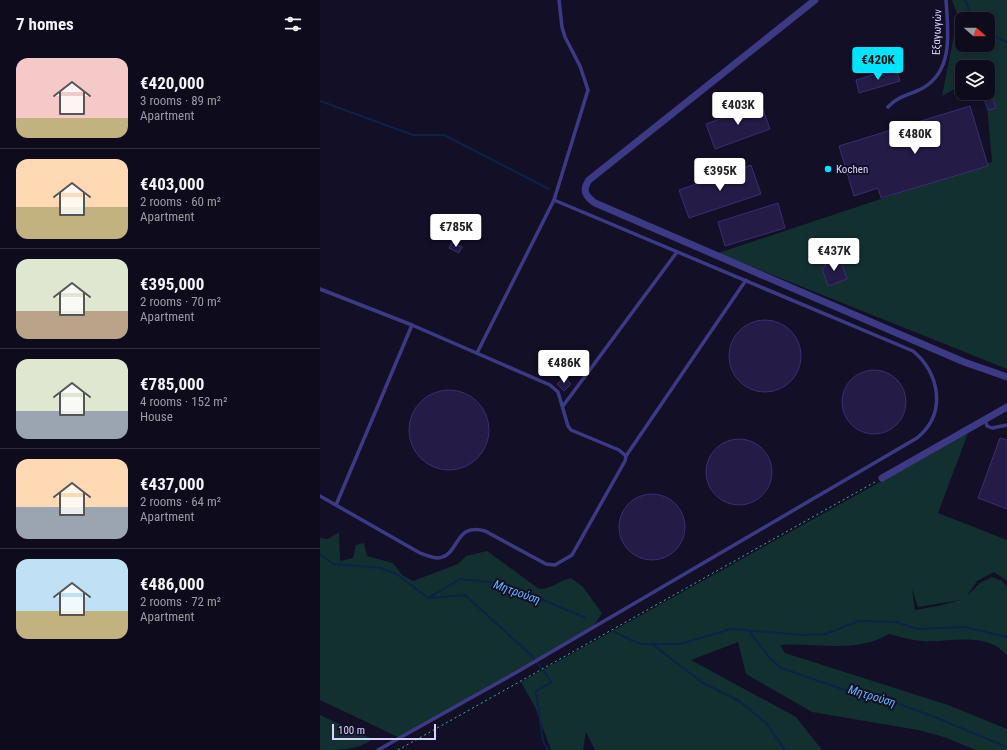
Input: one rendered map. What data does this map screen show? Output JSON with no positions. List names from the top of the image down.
{
  "streets": {
    "lane": ["Εξαγωγών"]
  },
  "water": ["Μητρούση"],
  "places": ["Kochen"],
  "scale_bar": "100 m",
  "north": "right",
  "page": {
    "heading": "7 homes",
    "price": [
      "€420K",
      "€403K",
      "€480K",
      "€395K",
      "€785K",
      "€437K",
      "€486K"
    ],
    "list": [
      {
        "name": "€420,000",
        "note": "3 rooms · 89 m² · Apartment"
      },
      {
        "name": "€403,000",
        "note": "2 rooms · 60 m² · Apartment"
      },
      {
        "name": "€395,000",
        "note": "2 rooms · 70 m² · Apartment"
      },
      {
        "name": "€785,000",
        "note": "4 rooms · 152 m² · House"
      },
      {
        "name": "€437,000",
        "note": "2 rooms · 64 m² · Apartment"
      },
      {
        "name": "€486,000",
        "note": "2 rooms · 72 m² · Apartment"
      }
    ],
    "scale": "100 m"
  }
}
